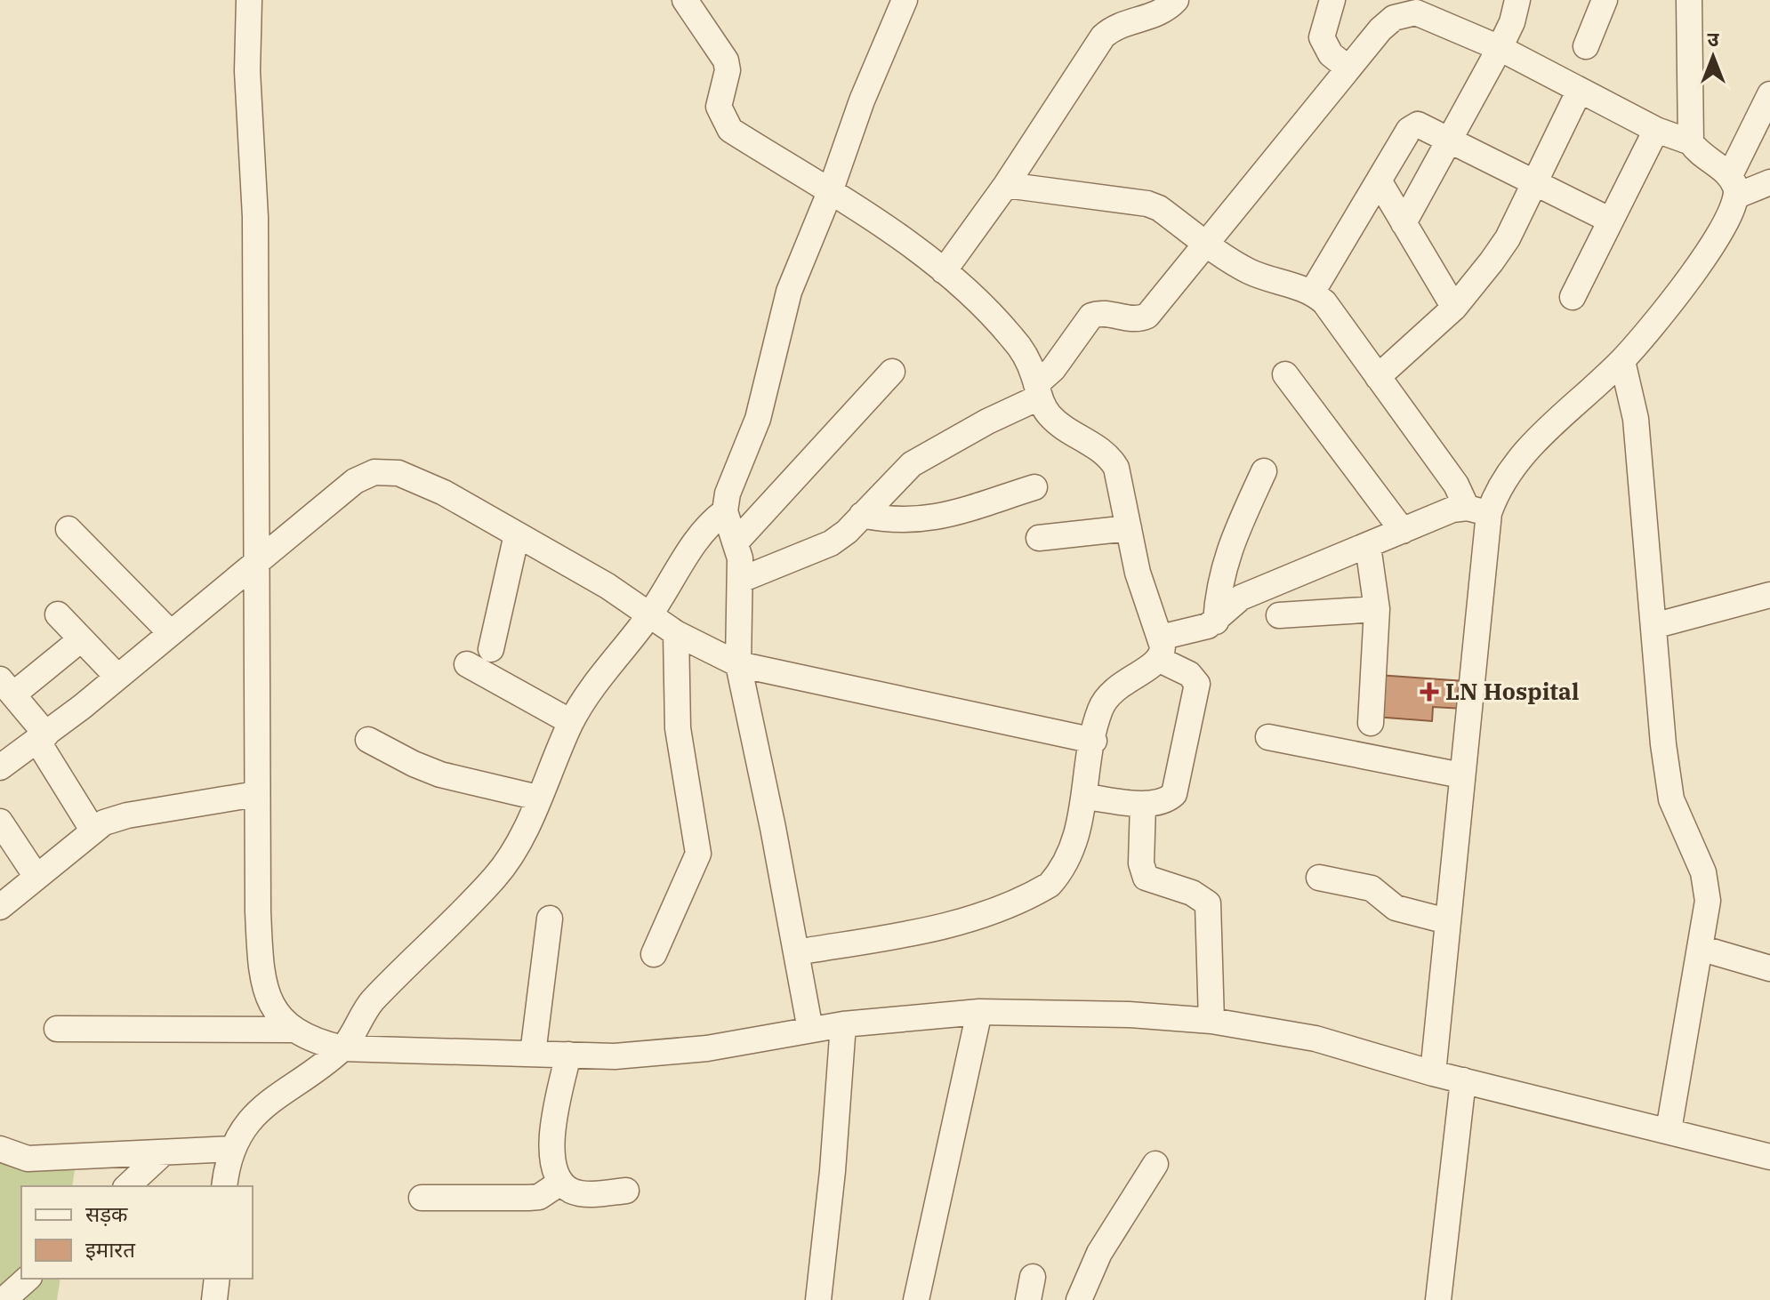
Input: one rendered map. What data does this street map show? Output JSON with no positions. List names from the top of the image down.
{
  "places": {
    "health": ["LN Hospital"]
  },
  "legend": ["सड़क", "इमारत"],
  "north": "top"
}
